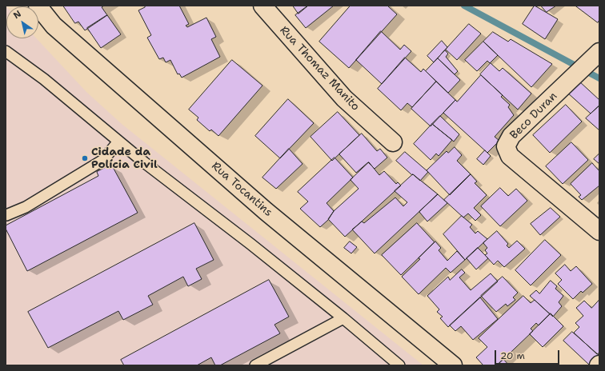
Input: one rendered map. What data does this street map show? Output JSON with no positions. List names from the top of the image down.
{
  "streets": {
    "street": ["Rua Thomaz Manito", "Beco Duran", "Rua Tocantins"]
  },
  "places": ["Cidade da Polícia Civil"],
  "scale_bar": "20 m",
  "north": "top left"
}
